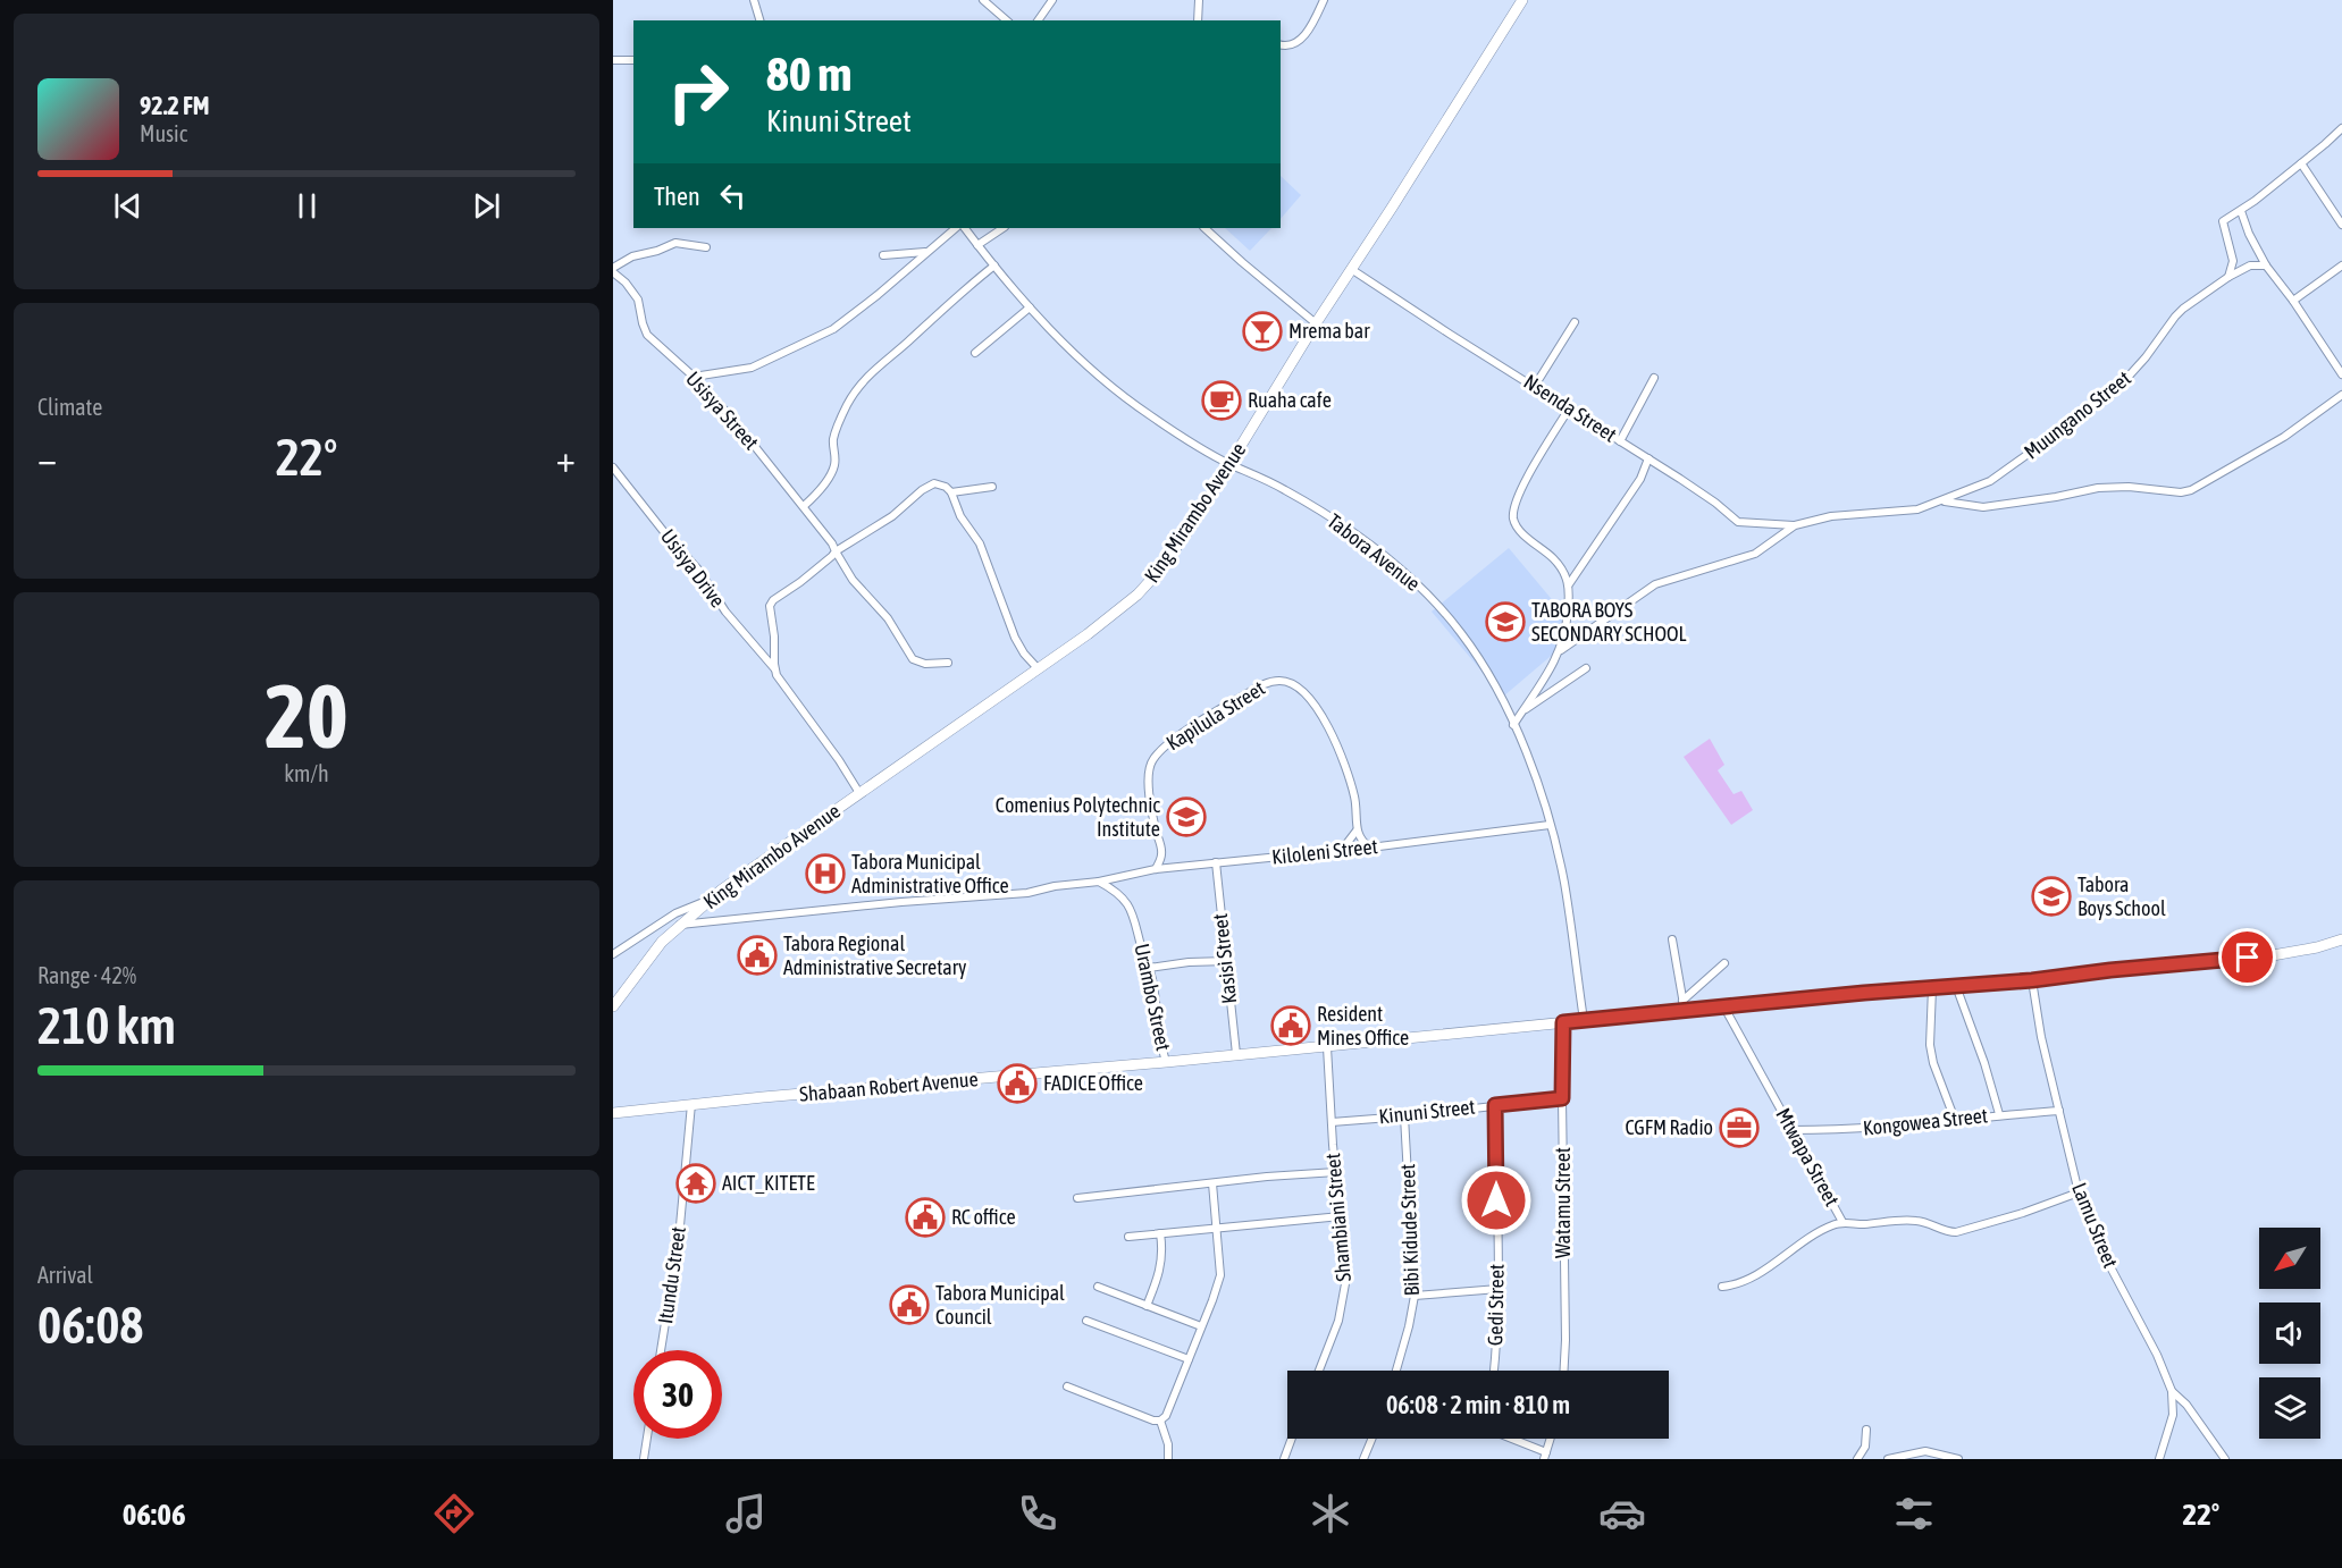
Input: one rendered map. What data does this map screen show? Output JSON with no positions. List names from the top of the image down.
{
  "streets": {
    "street": [
      "Nsenda Street",
      "Usisya Street",
      "Muungano Street",
      "King Mirambo Avenue",
      "Tabora Avenue",
      "Usisya Drive",
      "Kapilula Street",
      "Kiloleni Street",
      "Kasisi Street",
      "Urambo Street",
      "Shabaan Robert Avenue",
      "Kinuni Street",
      "Kongowea Street",
      "Mtwapa Street",
      "Watamu Street",
      "Shambiani Street",
      "Lamu Street",
      "Bibi Kidude Street",
      "Itundu Street",
      "Gedi Street"
    ]
  },
  "crossings": [
    ["Nsenda Street", "Muungano Street"],
    ["Nsenda Street", "King Mirambo Avenue"],
    ["Muungano Street", "Tabora Avenue"],
    ["King Mirambo Avenue", "Tabora Avenue"],
    ["Tabora Avenue", "Kiloleni Street"],
    ["Tabora Avenue", "Shabaan Robert Avenue"],
    ["Kapilula Street", "Kiloleni Street"],
    ["Kapilula Street", "Kasisi Street"],
    ["Kiloleni Street", "Kasisi Street"],
    ["Kiloleni Street", "Urambo Street"],
    ["Kasisi Street", "Shabaan Robert Avenue"],
    ["Urambo Street", "Shabaan Robert Avenue"],
    ["Shabaan Robert Avenue", "Mtwapa Street"],
    ["Shabaan Robert Avenue", "Watamu Street"],
    ["Shabaan Robert Avenue", "Shambiani Street"],
    ["Shabaan Robert Avenue", "Lamu Street"],
    ["Shabaan Robert Avenue", "Itundu Street"],
    ["Kinuni Street", "Watamu Street"],
    ["Kinuni Street", "Shambiani Street"],
    ["Kinuni Street", "Bibi Kidude Street"],
    ["Kinuni Street", "Gedi Street"],
    ["Kongowea Street", "Mtwapa Street"],
    ["Kongowea Street", "Lamu Street"]
  ],
  "places": {
    "bar": ["Mrema bar"],
    "cafe": ["Ruaha cafe"],
    "school or university": ["TABORA BOYS SECONDARY SCHOOL", "Comenius Polytechnic Institute", "Tabora Boys School"],
    "hospital": ["Tabora Municipal Administrative Office"],
    "public building": [
      "Tabora Regional Administrative Secretary",
      "Resident Mines Office",
      "FADICE Office",
      "RC office",
      "Tabora Municipal Council"
    ],
    "office": ["CGFM Radio"],
    "temple": ["AICT_KITETE"]
  },
  "north": "bottom left",
  "page": {
    "turn": ["80 m", "Kinuni Street"],
    "song": ["92.2 FM", "Music"],
    "then": "Then",
    "tile": [
      "Climate",
      ["20", "km/h"],
      ["Range · 42%", "210 km"],
      ["Arrival", "06:08"]
    ],
    "heat": ["−", "22°", "+"],
    "limit": "30",
    "trip": "06:08 · 2 min · 810 m",
    "tabs": ["06:06", "22°"]
  }
}
